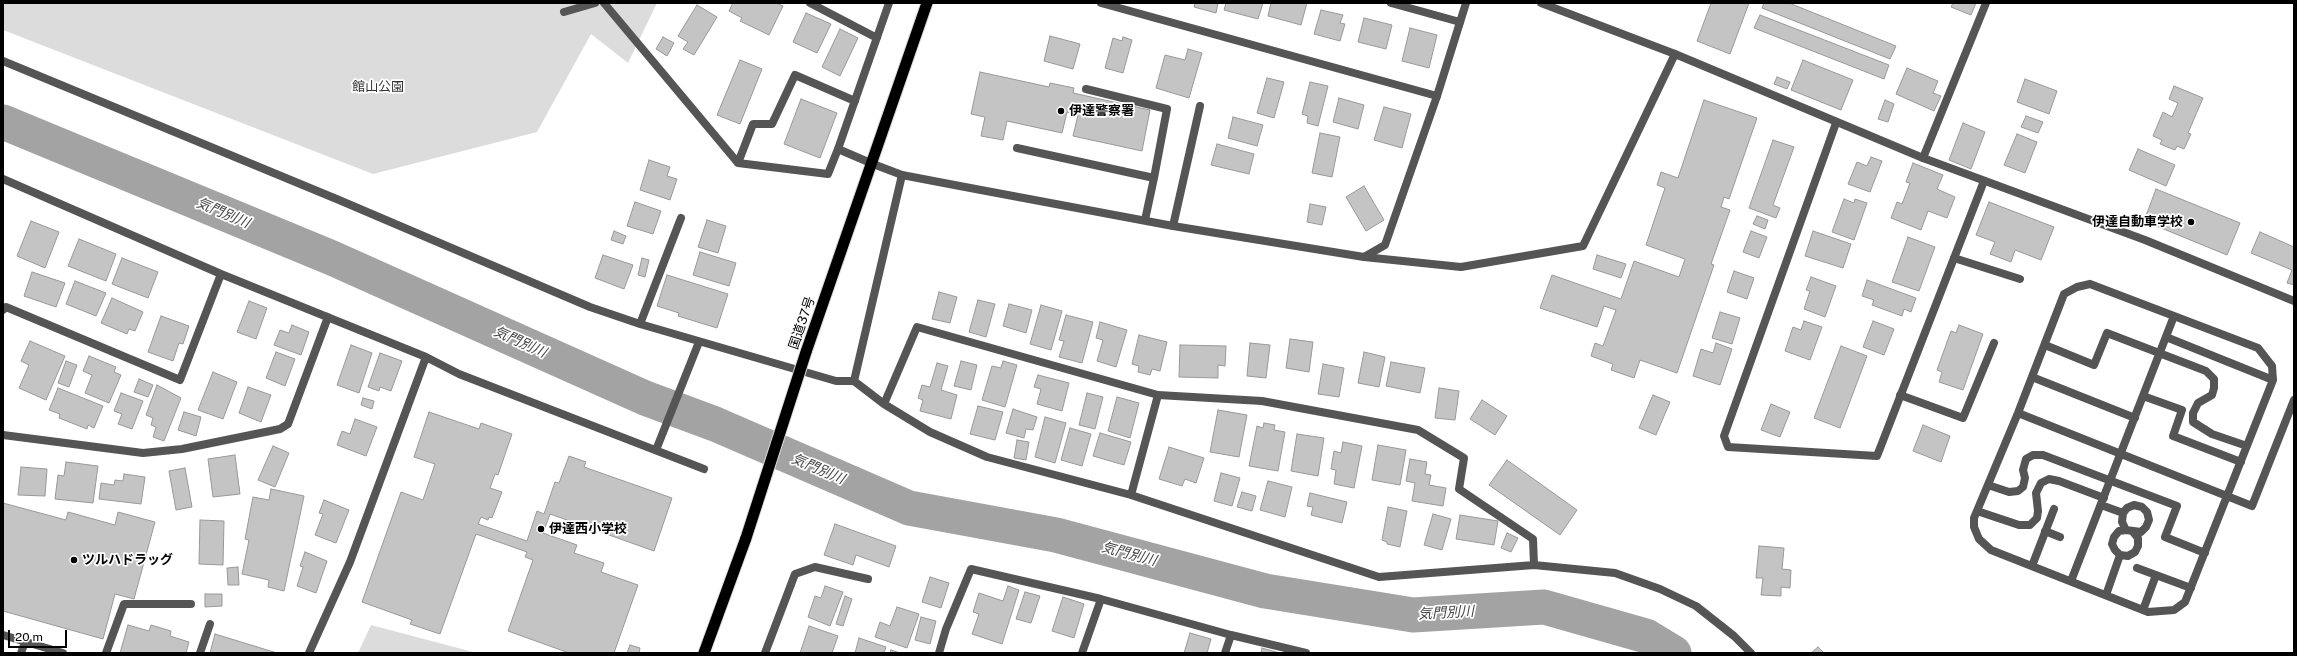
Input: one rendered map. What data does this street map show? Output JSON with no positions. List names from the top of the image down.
{
  "streets": {
    "highway": ["国道37号"]
  },
  "water": ["気門別川"],
  "parks": ["館山公園"],
  "places": [
    "伊達警察署",
    "伊達自動車学校",
    "伊達西小学校",
    "ツルハドラッグ"
  ],
  "scale_bar": "20 m"
}
